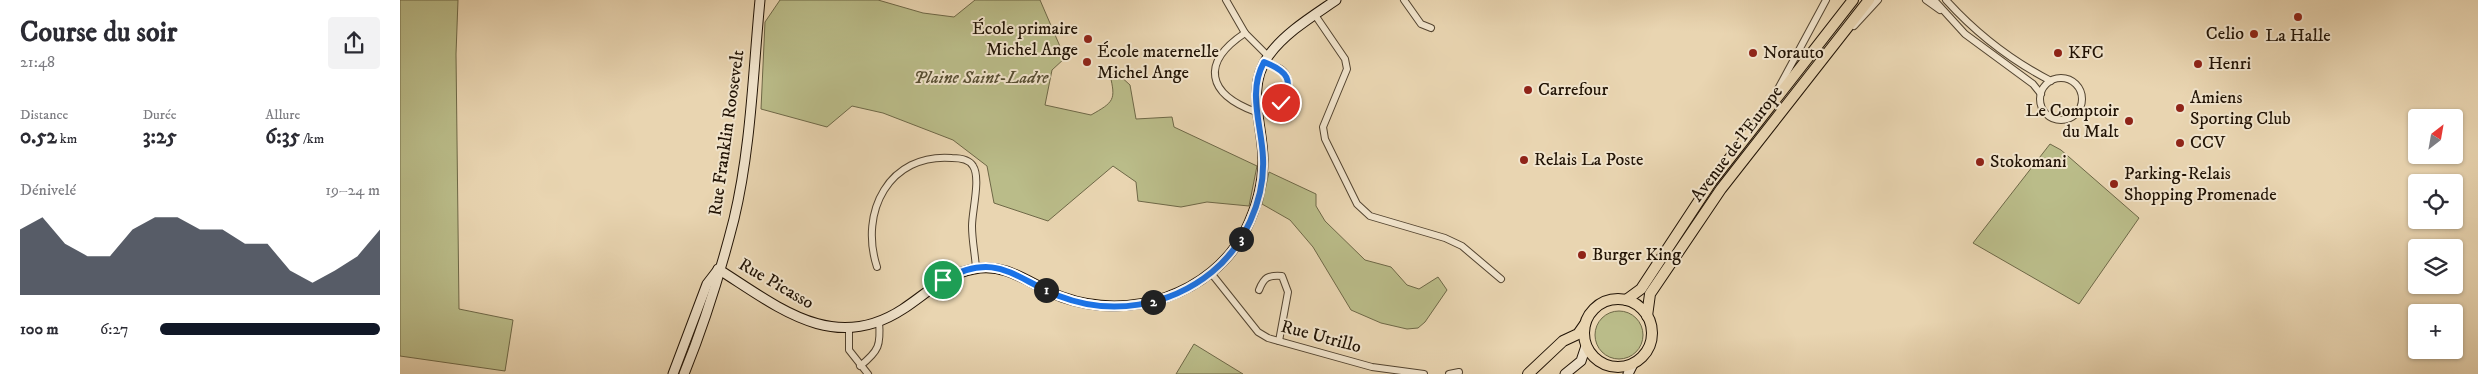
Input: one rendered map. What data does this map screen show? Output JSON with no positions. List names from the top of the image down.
{
  "streets": {
    "main road": ["Avenue de l'Europe"],
    "street": ["Rue Franklin Roosevelt", "Rue Picasso", "Rue Utrillo"]
  },
  "crossings": [
    ["Rue Franklin Roosevelt", "Rue Picasso"],
    ["Rue Picasso", "Rue Utrillo"]
  ],
  "parks": ["Plaine Saint-Ladre"],
  "places": [
    "La Halle",
    "Celio",
    "École primaire Michel Ange",
    "Norauto",
    "KFC",
    "École maternelle Michel Ange",
    "Henri",
    "Carrefour",
    "Amiens Sporting Club",
    "Le Comptoir du Malt",
    "CCV",
    "Relais La Poste",
    "Stokomani",
    "Parking-Relais Shopping Promenade",
    "Burger King"
  ],
  "north": "top right",
  "page": {
    "heading": ["Course du soir", "21:48"],
    "stats": [
      ["Distance", "0.52 km"],
      ["Durée", "3:25"],
      ["Allure", "6:35 /km"]
    ],
    "map_buttons": "+",
    "chart": ["Dénivelé", "19–24 m"],
    "pins": ["3", "1", "2"],
    "list": [
      {
        "name": "100 m",
        "note": "6:27"
      }
    ]
  }
}
